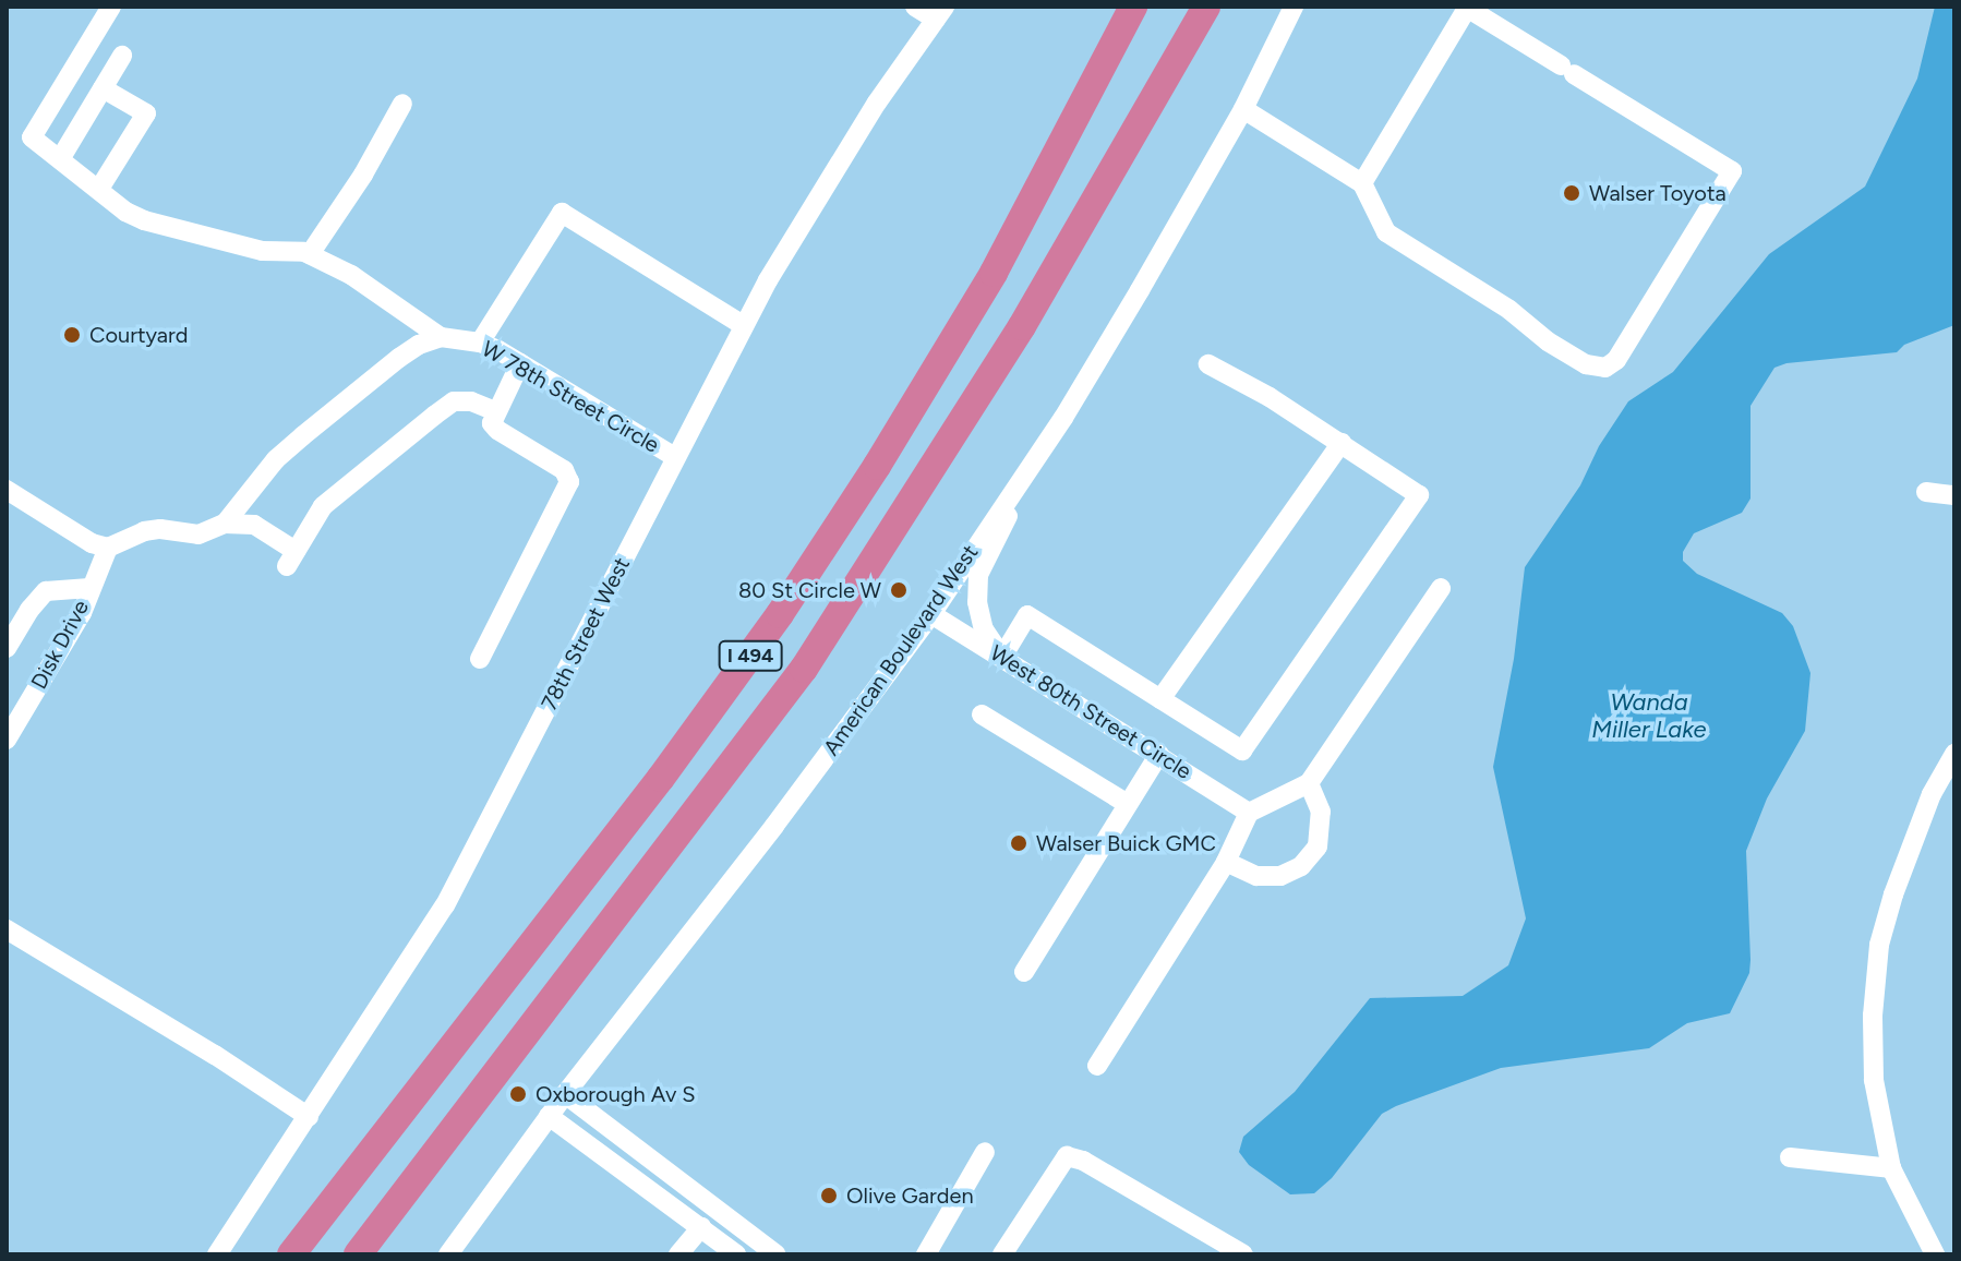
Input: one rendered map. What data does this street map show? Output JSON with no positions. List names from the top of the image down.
{
  "streets": {
    "highway": ["I 494"],
    "street": [
      "W 78th Street Circle",
      "78th Street West",
      "Disk Drive",
      "American Boulevard West",
      "West 80th Street Circle"
    ]
  },
  "crossings": [
    ["W 78th Street Circle", "78th Street West"],
    ["American Boulevard West", "West 80th Street Circle"]
  ],
  "water": ["Wanda Miller Lake"],
  "places": [
    "Walser Toyota",
    "Courtyard",
    "80 St Circle W",
    "Walser Buick GMC",
    "Oxborough Av S",
    "Olive Garden"
  ]
}
